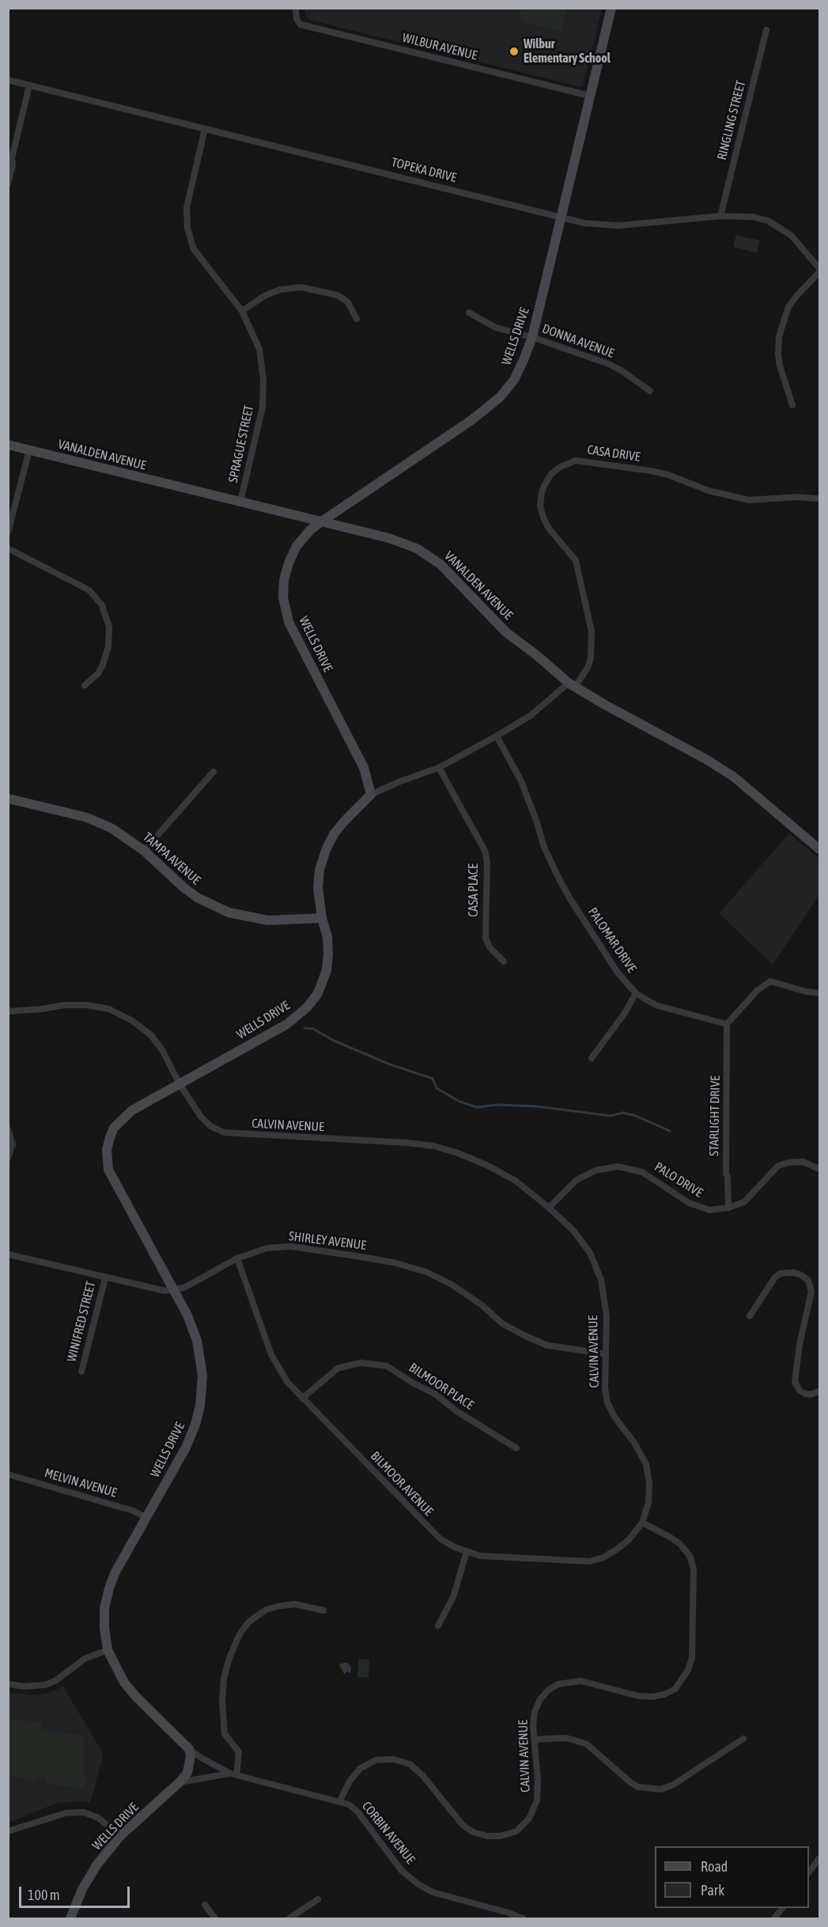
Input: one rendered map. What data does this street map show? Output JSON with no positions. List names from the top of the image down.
{
  "streets": {
    "main road": ["WELLS DRIVE", "VANALDEN AVENUE", "TAMPA AVENUE"],
    "street": [
      "WILBUR AVENUE",
      "RINGLING STREET",
      "TOPEKA DRIVE",
      "DONNA AVENUE",
      "SPRAGUE STREET",
      "CASA DRIVE",
      "CASA PLACE",
      "PALOMAR DRIVE",
      "STARLIGHT DRIVE",
      "CALVIN AVENUE",
      "PALO DRIVE",
      "SHIRLEY AVENUE",
      "WINIFRED STREET",
      "BILMOOR PLACE",
      "MELVIN AVENUE",
      "BILMOOR AVENUE",
      "CORBIN AVENUE"
    ]
  },
  "crossings": [
    ["WILBUR AVENUE", "WELLS DRIVE"],
    ["RINGLING STREET", "TOPEKA DRIVE"],
    ["TOPEKA DRIVE", "WELLS DRIVE"],
    ["TOPEKA DRIVE", "SPRAGUE STREET"],
    ["WELLS DRIVE", "DONNA AVENUE"],
    ["WELLS DRIVE", "CASA DRIVE"],
    ["WELLS DRIVE", "VANALDEN AVENUE"],
    ["WELLS DRIVE", "TAMPA AVENUE"],
    ["WELLS DRIVE", "CALVIN AVENUE"],
    ["WELLS DRIVE", "SHIRLEY AVENUE"],
    ["WELLS DRIVE", "MELVIN AVENUE"],
    ["WELLS DRIVE", "CORBIN AVENUE"],
    ["SPRAGUE STREET", "VANALDEN AVENUE"],
    ["CASA DRIVE", "VANALDEN AVENUE"],
    ["CASA DRIVE", "CASA PLACE"],
    ["CASA DRIVE", "PALOMAR DRIVE"],
    ["PALOMAR DRIVE", "STARLIGHT DRIVE"],
    ["STARLIGHT DRIVE", "PALO DRIVE"],
    ["CALVIN AVENUE", "PALO DRIVE"],
    ["CALVIN AVENUE", "SHIRLEY AVENUE"],
    ["CALVIN AVENUE", "BILMOOR AVENUE"],
    ["CALVIN AVENUE", "CORBIN AVENUE"],
    ["SHIRLEY AVENUE", "WINIFRED STREET"],
    ["SHIRLEY AVENUE", "BILMOOR AVENUE"],
    ["BILMOOR PLACE", "BILMOOR AVENUE"]
  ],
  "places": ["Wilbur Elementary School"],
  "legend": ["Road", "Park"],
  "scale_bar": "100 m"
}
